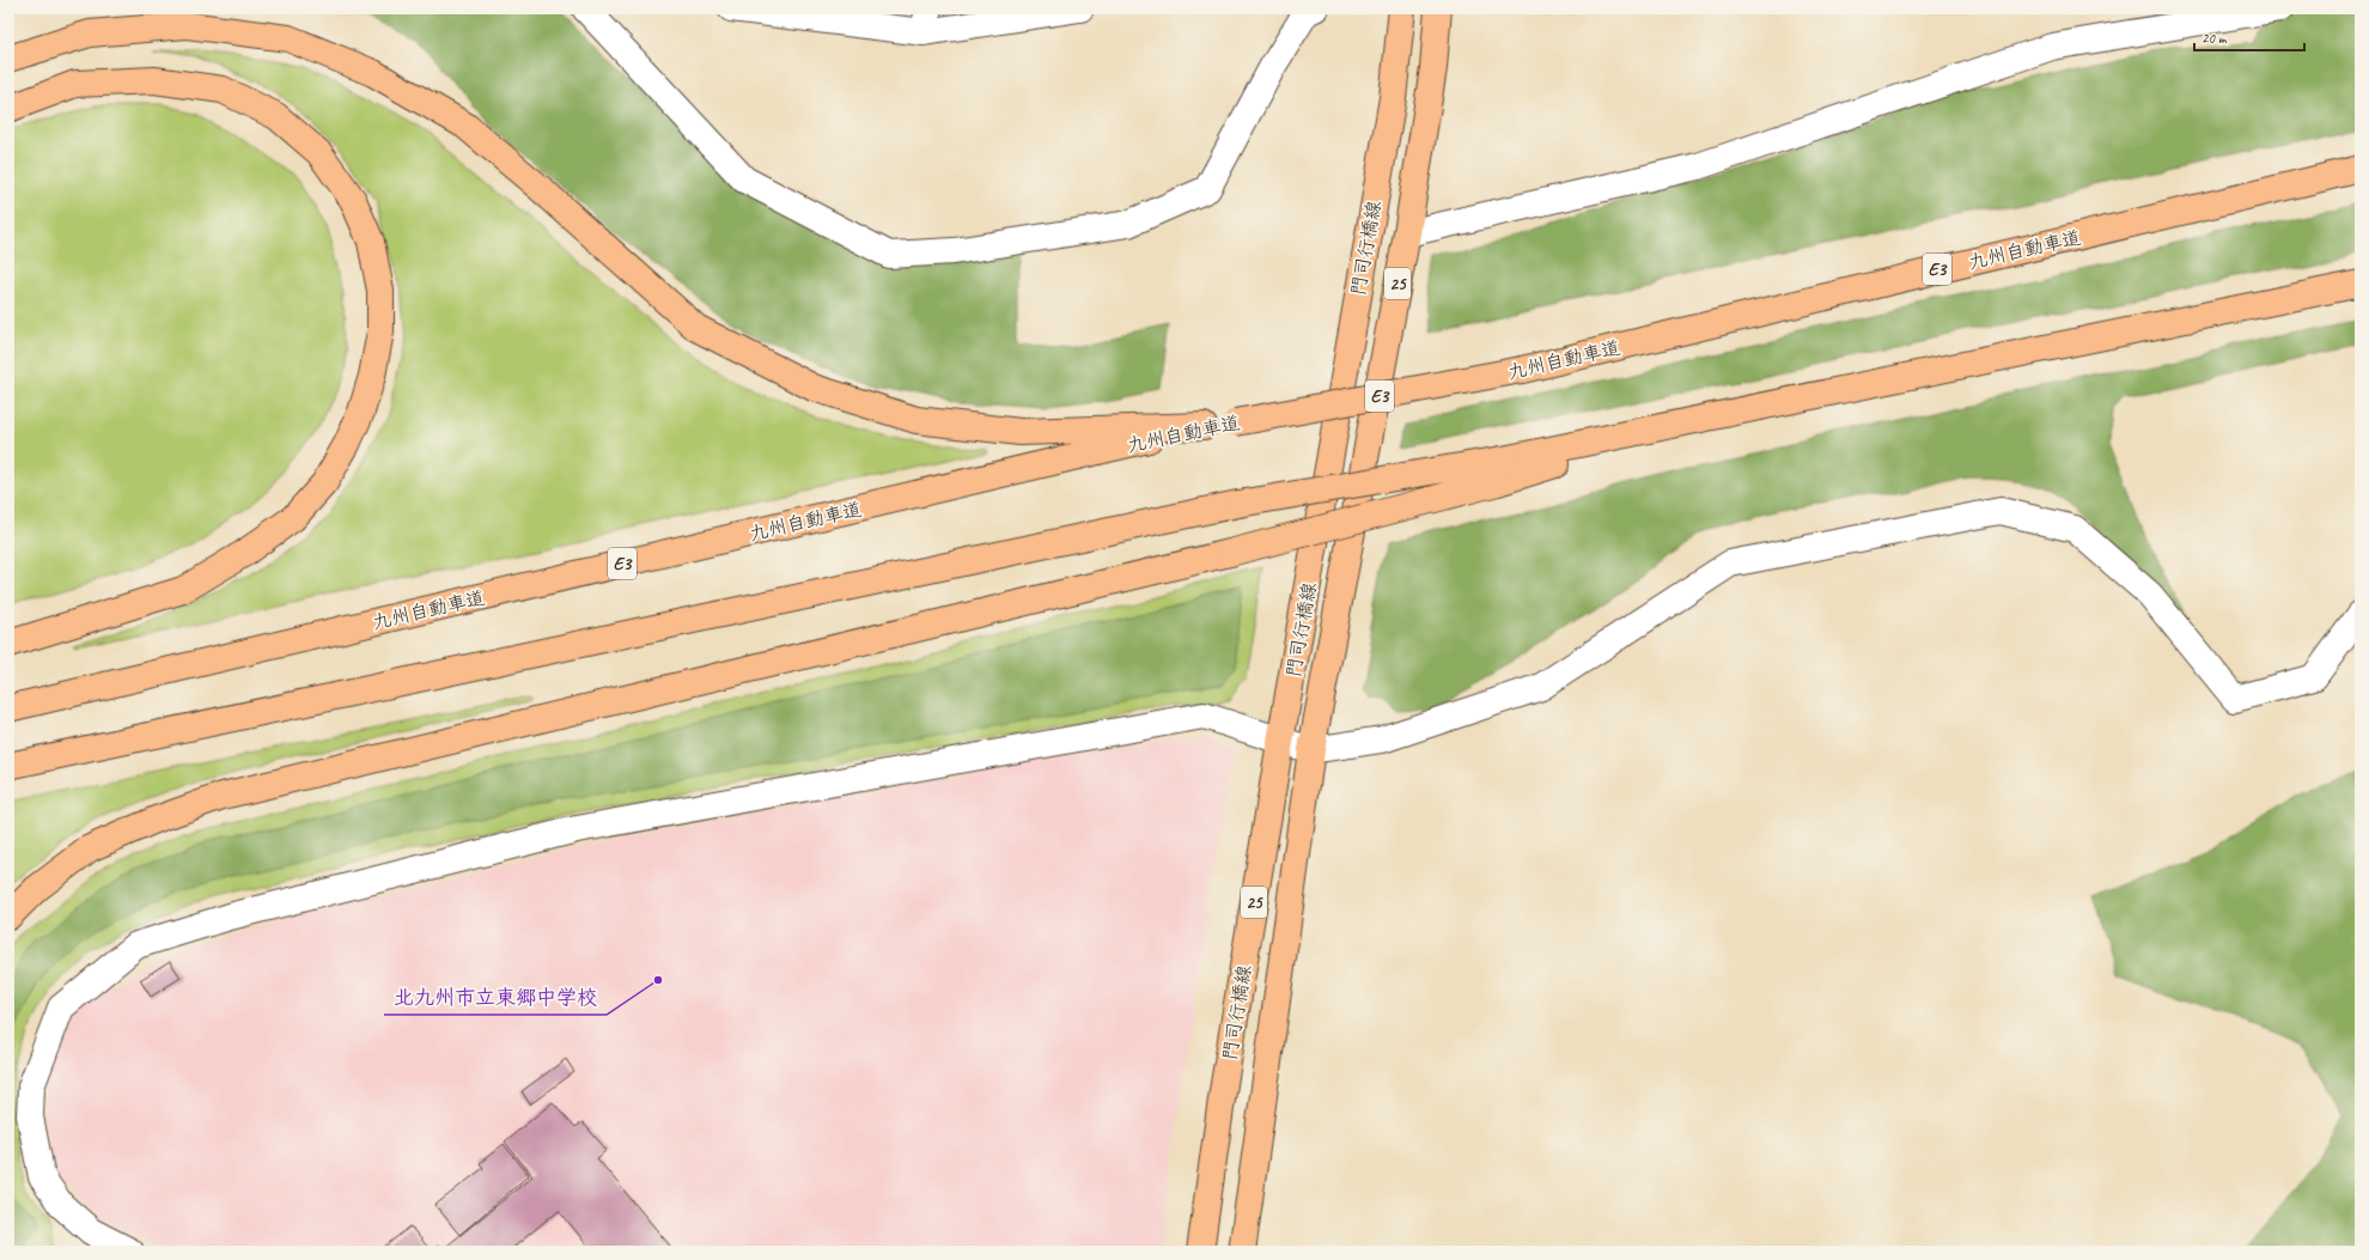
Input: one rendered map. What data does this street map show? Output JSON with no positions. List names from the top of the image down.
{
  "streets": {
    "main road": [
      "門司行橋線",
      "九州自動車道",
      "E3",
      "25"
    ]
  },
  "places": ["北九州市立東郷中学校"],
  "scale_bar": "20 m"
}
